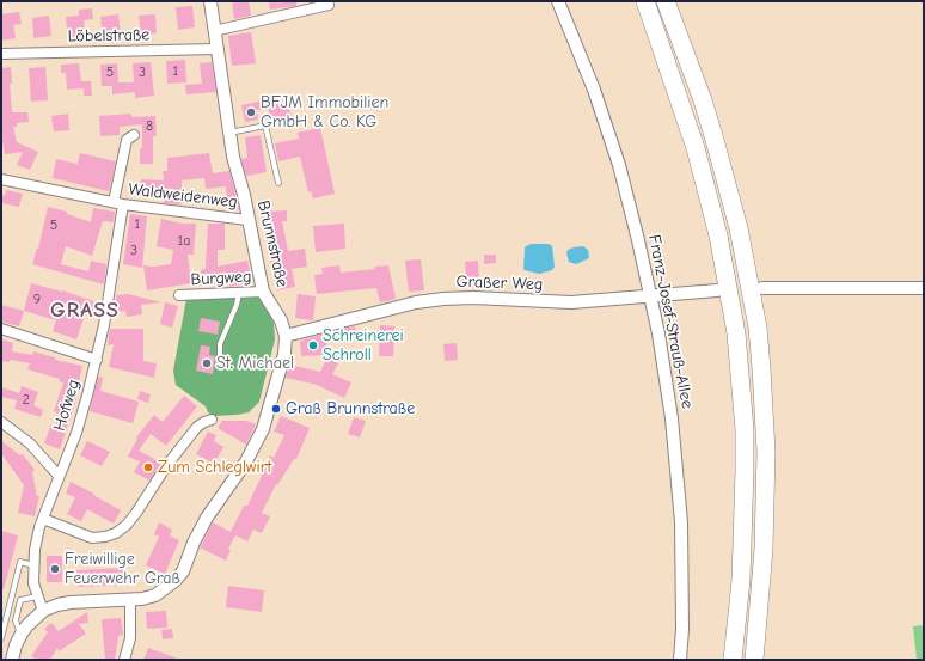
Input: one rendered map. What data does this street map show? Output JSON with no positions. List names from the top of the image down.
{
  "streets": {
    "street": [
      "Löbelstraße",
      "Waldweidenweg",
      "Brunnstraße",
      "Burgweg",
      "Graßer Weg",
      "Franz-Josef-Strauß-Allee",
      "Hofweg"
    ]
  },
  "crossings": [
    ["Löbelstraße", "Brunnstraße"],
    ["Waldweidenweg", "Brunnstraße"],
    ["Waldweidenweg", "Hofweg"],
    ["Brunnstraße", "Burgweg"],
    ["Brunnstraße", "Graßer Weg"],
    ["Brunnstraße", "Hofweg"],
    ["Graßer Weg", "Franz-Josef-Strauß-Allee"]
  ],
  "districts": ["GRASS"],
  "places": [
    "BFJM Immobilien GmbH & Co. KG",
    "Schreinerei Schroll",
    "St. Michael",
    "Graß Brunnstraße",
    "Zum Schleglwirt",
    "Freiwillige Feuerwehr Graß"
  ],
  "house_numbers": [
    "1",
    "5",
    "3",
    "8",
    "1",
    "5",
    "1a",
    "3",
    "9",
    "2"
  ]
}
